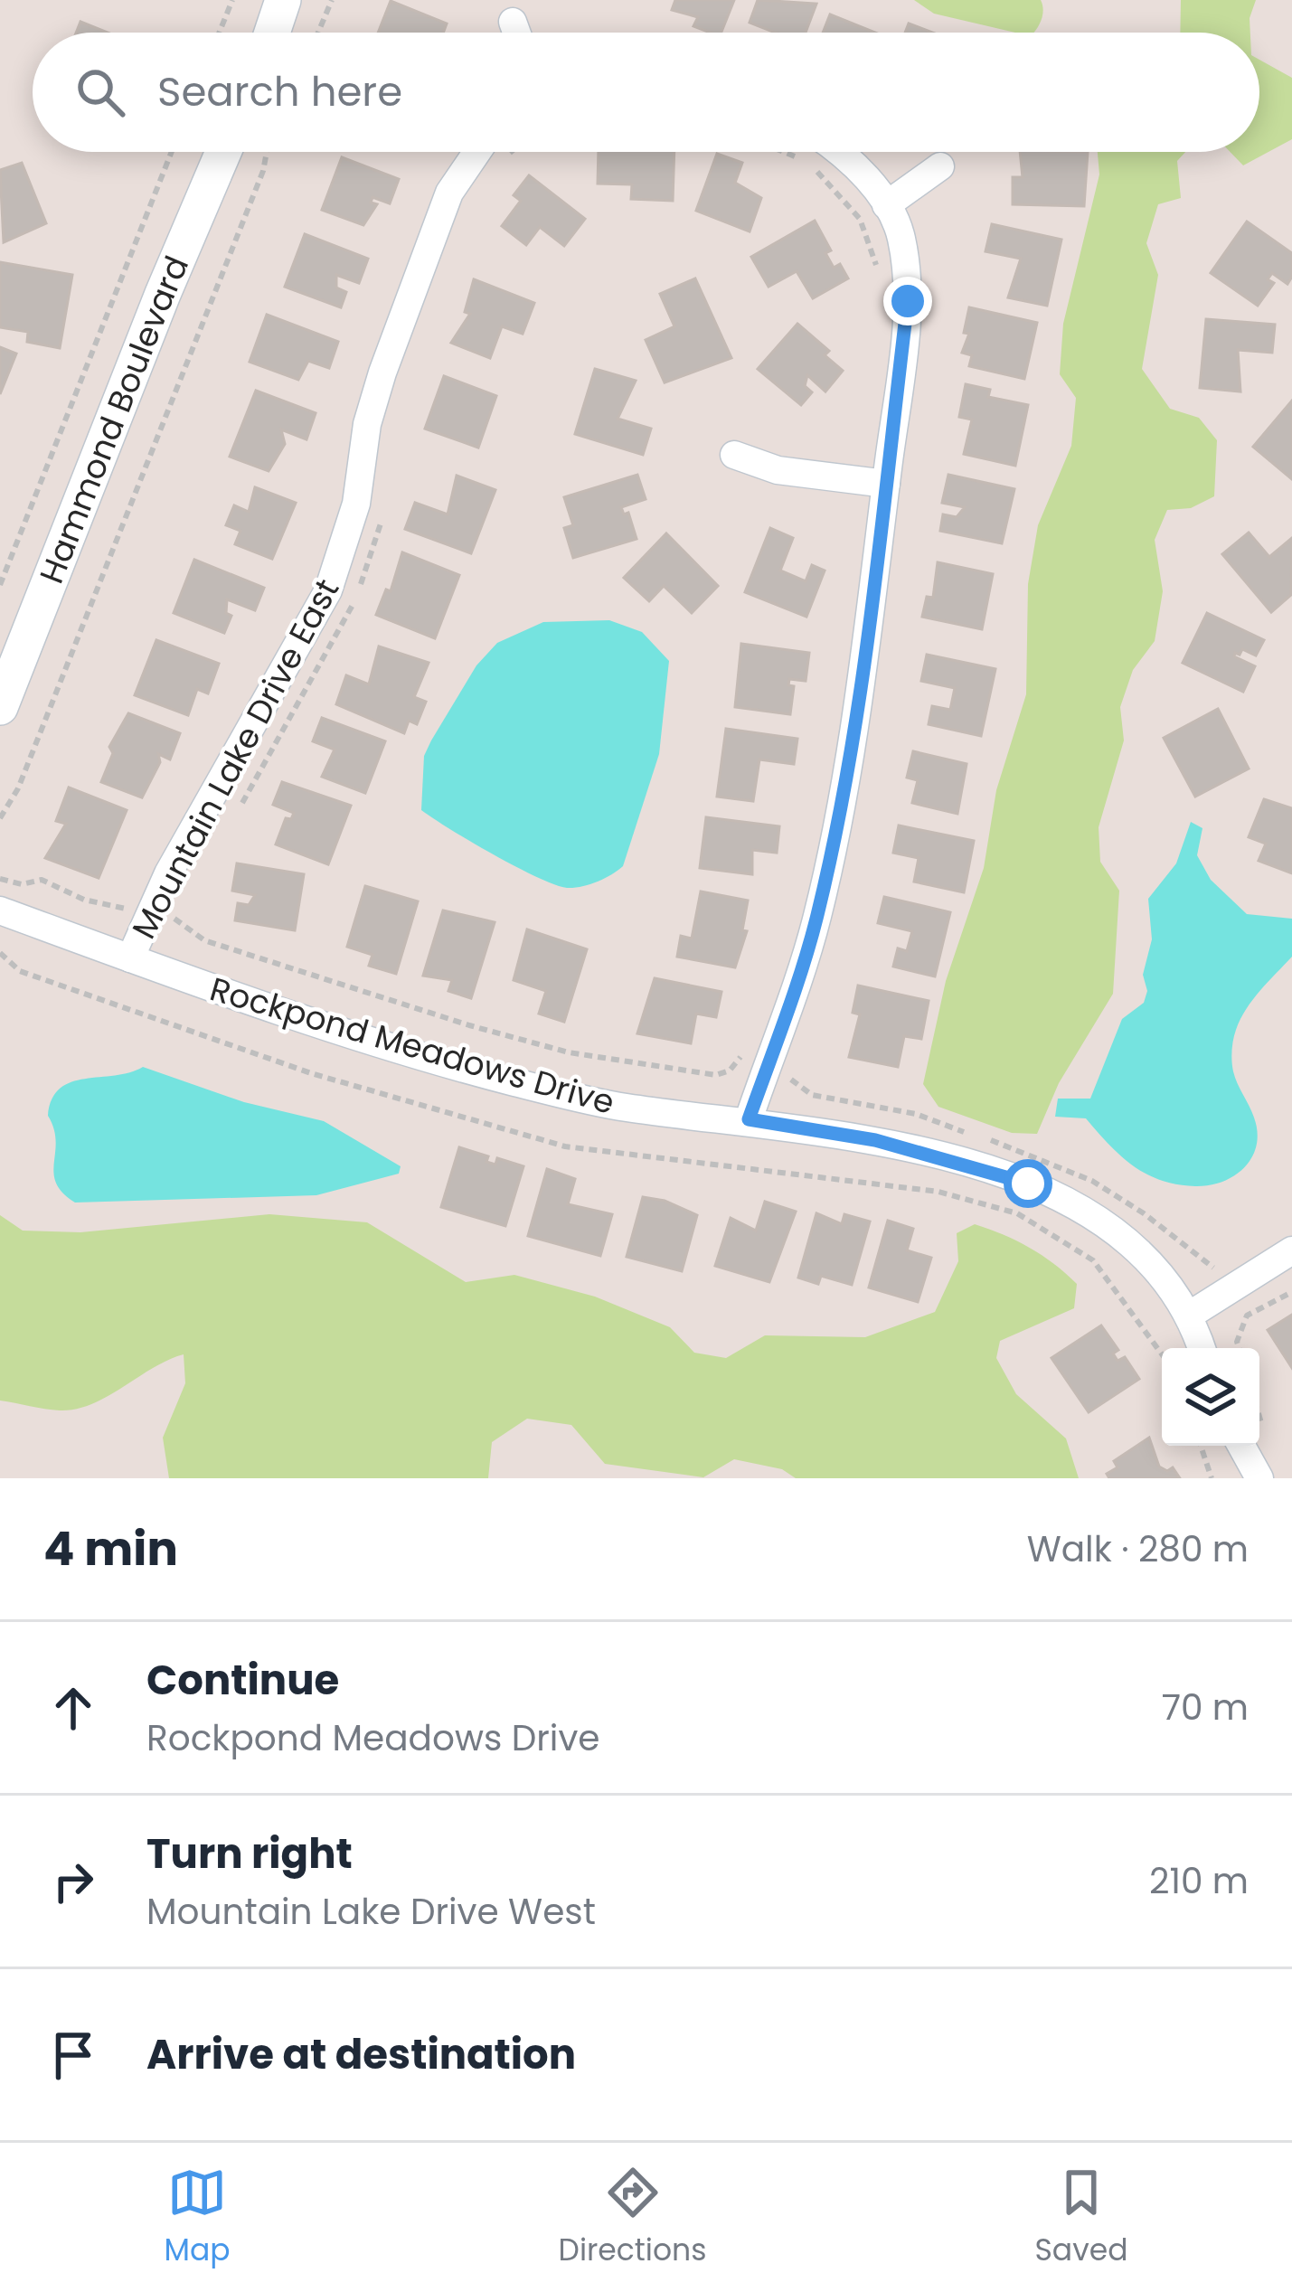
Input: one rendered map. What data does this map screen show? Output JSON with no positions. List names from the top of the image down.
{
  "streets": {
    "street": ["Hammond Boulevard", "Mountain Lake Drive East", "Rockpond Meadows Drive"]
  },
  "crossings": [
    ["Mountain Lake Drive East", "Rockpond Meadows Drive"]
  ],
  "page": {
    "search": "Search here",
    "heading": ["4 min", "Walk · 280 m"],
    "list": [
      ["Continue", "Rockpond Meadows Drive", "70 m"],
      ["Turn right", "Mountain Lake Drive West", "210 m"],
      "Arrive at destination"
    ],
    "nav": ["Map", "Directions", "Saved"]
  }
}
